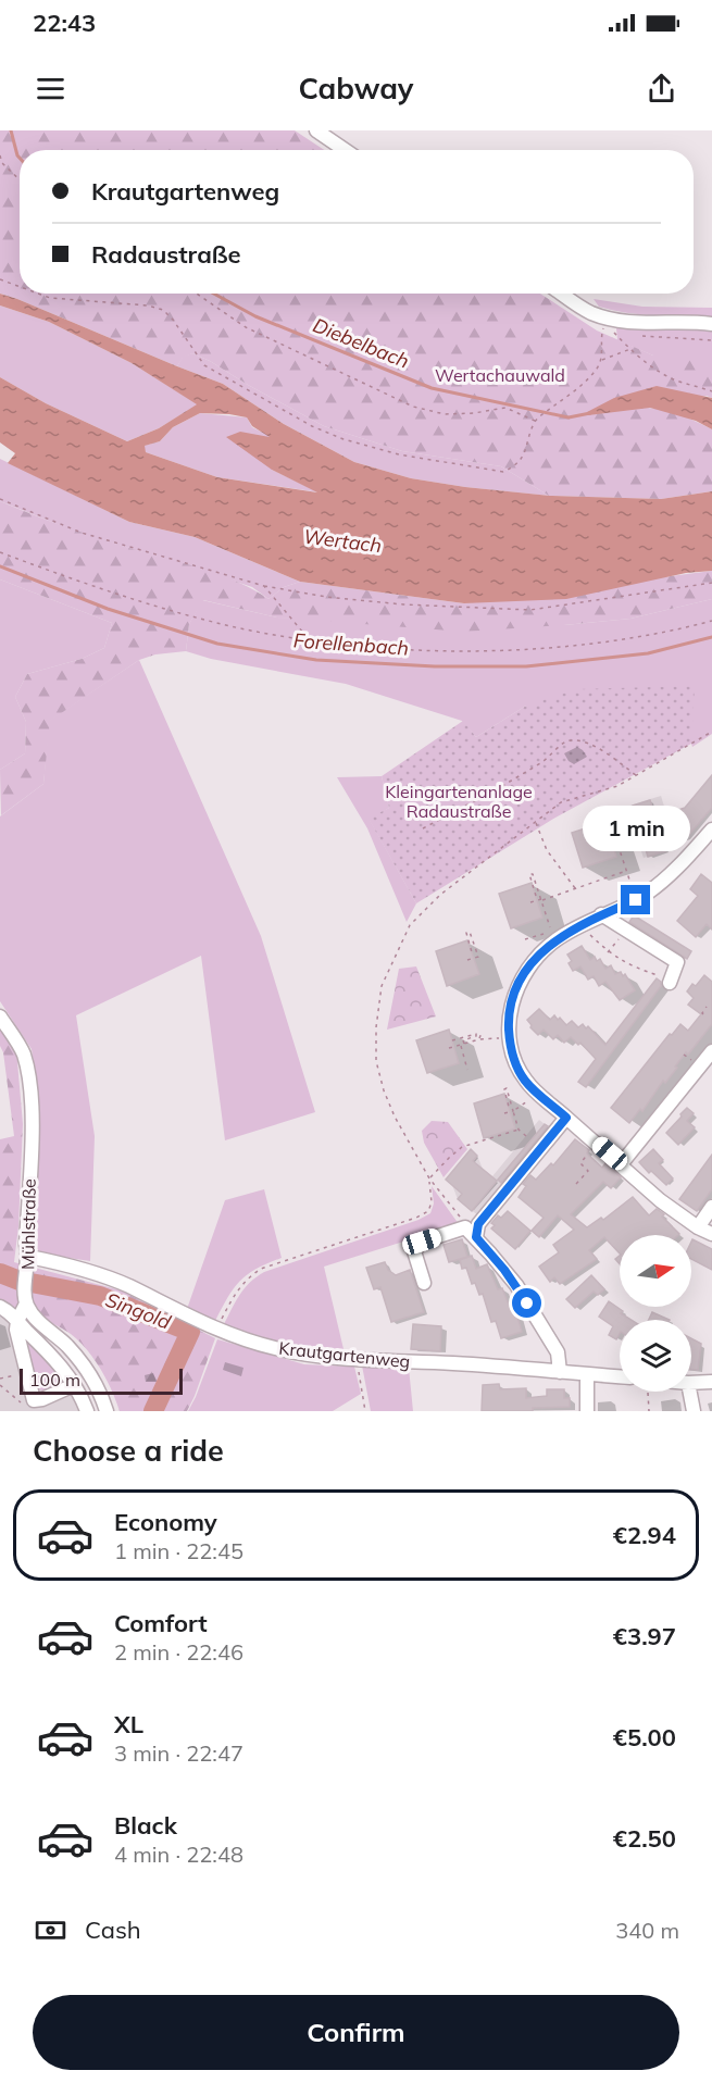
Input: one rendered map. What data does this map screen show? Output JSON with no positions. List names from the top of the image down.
{
  "streets": {
    "street": ["Mühlstraße", "Krautgartenweg"]
  },
  "crossings": [
    ["Mühlstraße", "Krautgartenweg"]
  ],
  "water": [
    "Diebelbach",
    "Wertach",
    "Forellenbach",
    "Singold"
  ],
  "parks": ["Wertachauwald", "Kleingartenanlage Radaustraße"],
  "scale_bar": "100 m",
  "north": "right",
  "page": {
    "status": "22:43",
    "header": "Cabway",
    "banner": ["Krautgartenweg", "Radaustraße"],
    "bubble": "1 min",
    "scale": "100 m",
    "heading": "Choose a ride",
    "list": [
      {
        "name": "Economy",
        "note": "1 min · 22:45",
        "value": "€2.94"
      },
      {
        "name": "Comfort",
        "note": "2 min · 22:46",
        "value": "€3.97"
      },
      {
        "name": "XL",
        "note": "3 min · 22:47",
        "value": "€5.00"
      },
      {
        "name": "Black",
        "note": "4 min · 22:48",
        "value": "€2.50"
      }
    ],
    "pay": ["Cash", "340 m"],
    "buttons": "Confirm"
  }
}
